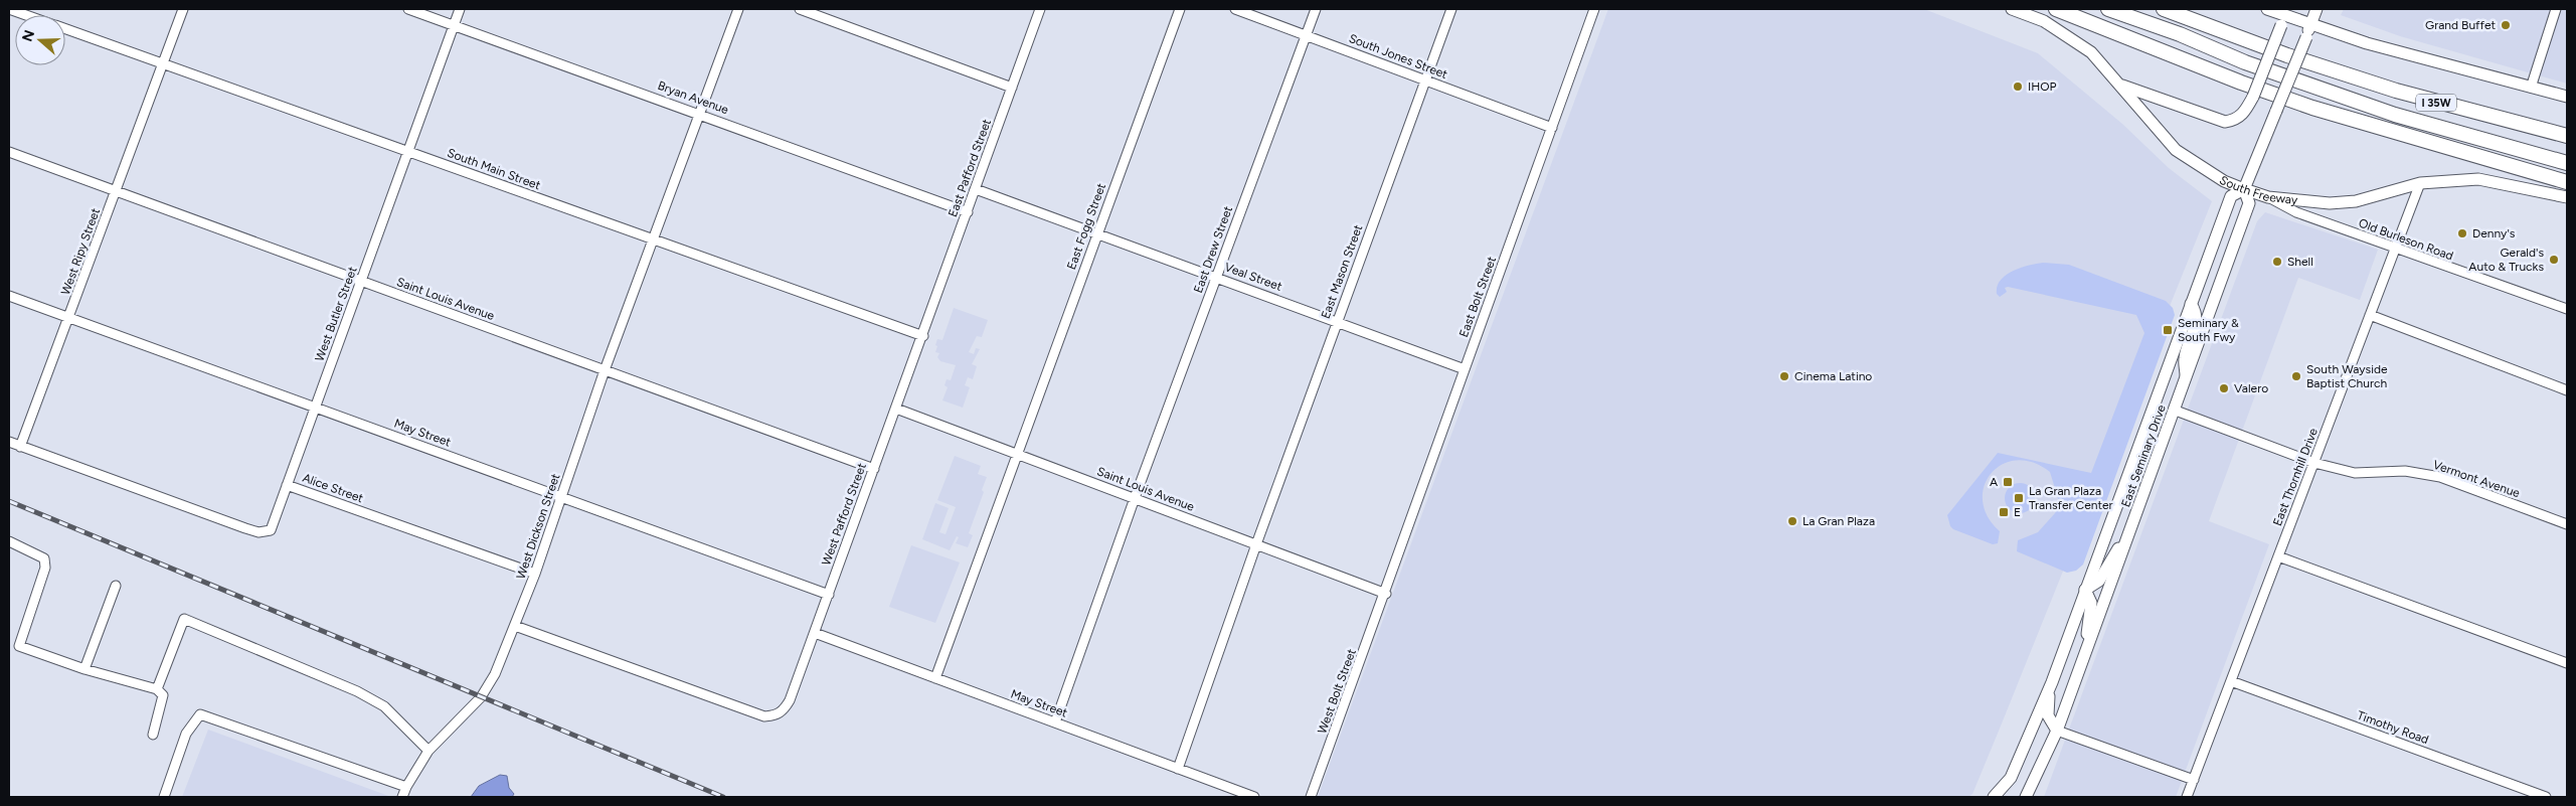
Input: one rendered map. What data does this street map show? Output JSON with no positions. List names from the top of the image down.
{
  "streets": {
    "highway": ["I 35W"],
    "main road": ["South Freeway", "East Seminary Drive"],
    "street": [
      "South Jones Street",
      "Bryan Avenue",
      "East Pafford Street",
      "South Main Street",
      "East Fogg Street",
      "Old Burleson Road",
      "East Drew Street",
      "West Ripy Street",
      "East Mason Street",
      "Veal Street",
      "East Bolt Street",
      "Saint Louis Avenue",
      "West Butler Street",
      "May Street",
      "East Thornhill Drive",
      "Vermont Avenue",
      "Alice Street",
      "West Pafford Street",
      "West Dickson Street",
      "West Bolt Street",
      "Timothy Road"
    ]
  },
  "crossings": [
    ["South Jones Street", "East Drew Street"],
    ["South Jones Street", "East Mason Street"],
    ["South Jones Street", "East Bolt Street"],
    ["Bryan Avenue", "East Pafford Street"],
    ["Bryan Avenue", "West Butler Street"],
    ["Bryan Avenue", "West Dickson Street"],
    ["East Pafford Street", "South Main Street"],
    ["East Pafford Street", "Veal Street"],
    ["East Pafford Street", "West Pafford Street"],
    ["South Main Street", "West Ripy Street"],
    ["South Main Street", "West Butler Street"],
    ["South Main Street", "West Pafford Street"],
    ["South Main Street", "West Dickson Street"],
    ["South Freeway", "Old Burleson Road"],
    ["South Freeway", "East Seminary Drive"],
    ["South Freeway", "East Thornhill Drive"],
    ["East Fogg Street", "Veal Street"],
    ["East Fogg Street", "Saint Louis Avenue"],
    ["East Fogg Street", "May Street"],
    ["Old Burleson Road", "East Thornhill Drive"],
    ["East Drew Street", "Veal Street"],
    ["East Drew Street", "Saint Louis Avenue"],
    ["East Drew Street", "May Street"],
    ["West Ripy Street", "Saint Louis Avenue"],
    ["West Ripy Street", "May Street"],
    ["West Ripy Street", "Alice Street"],
    ["East Mason Street", "Veal Street"],
    ["East Mason Street", "Saint Louis Avenue"],
    ["East Mason Street", "May Street"],
    ["Veal Street", "East Bolt Street"],
    ["East Bolt Street", "Saint Louis Avenue"],
    ["East Bolt Street", "West Bolt Street"],
    ["Saint Louis Avenue", "West Butler Street"],
    ["Saint Louis Avenue", "West Pafford Street"],
    ["Saint Louis Avenue", "West Dickson Street"],
    ["Saint Louis Avenue", "West Bolt Street"],
    ["West Butler Street", "May Street"],
    ["West Butler Street", "Alice Street"],
    ["May Street", "West Pafford Street"],
    ["May Street", "West Dickson Street"],
    ["East Seminary Drive", "Vermont Avenue"],
    ["East Thornhill Drive", "Vermont Avenue"],
    ["East Thornhill Drive", "Timothy Road"],
    ["Alice Street", "West Dickson Street"],
    ["West Pafford Street", "West Dickson Street"]
  ],
  "places": {
    "other": [
      "Grand Buffet",
      "IHOP",
      "Denny's",
      "Gerald's Auto & Trucks",
      "Shell",
      "Cinema Latino",
      "South Wayside Baptist Church",
      "Valero",
      "La Gran Plaza"
    ],
    "transit": [
      "Seminary & South Fwy",
      "A",
      "La Gran Plaza Transfer Center",
      "E"
    ]
  },
  "north": "left"
}
